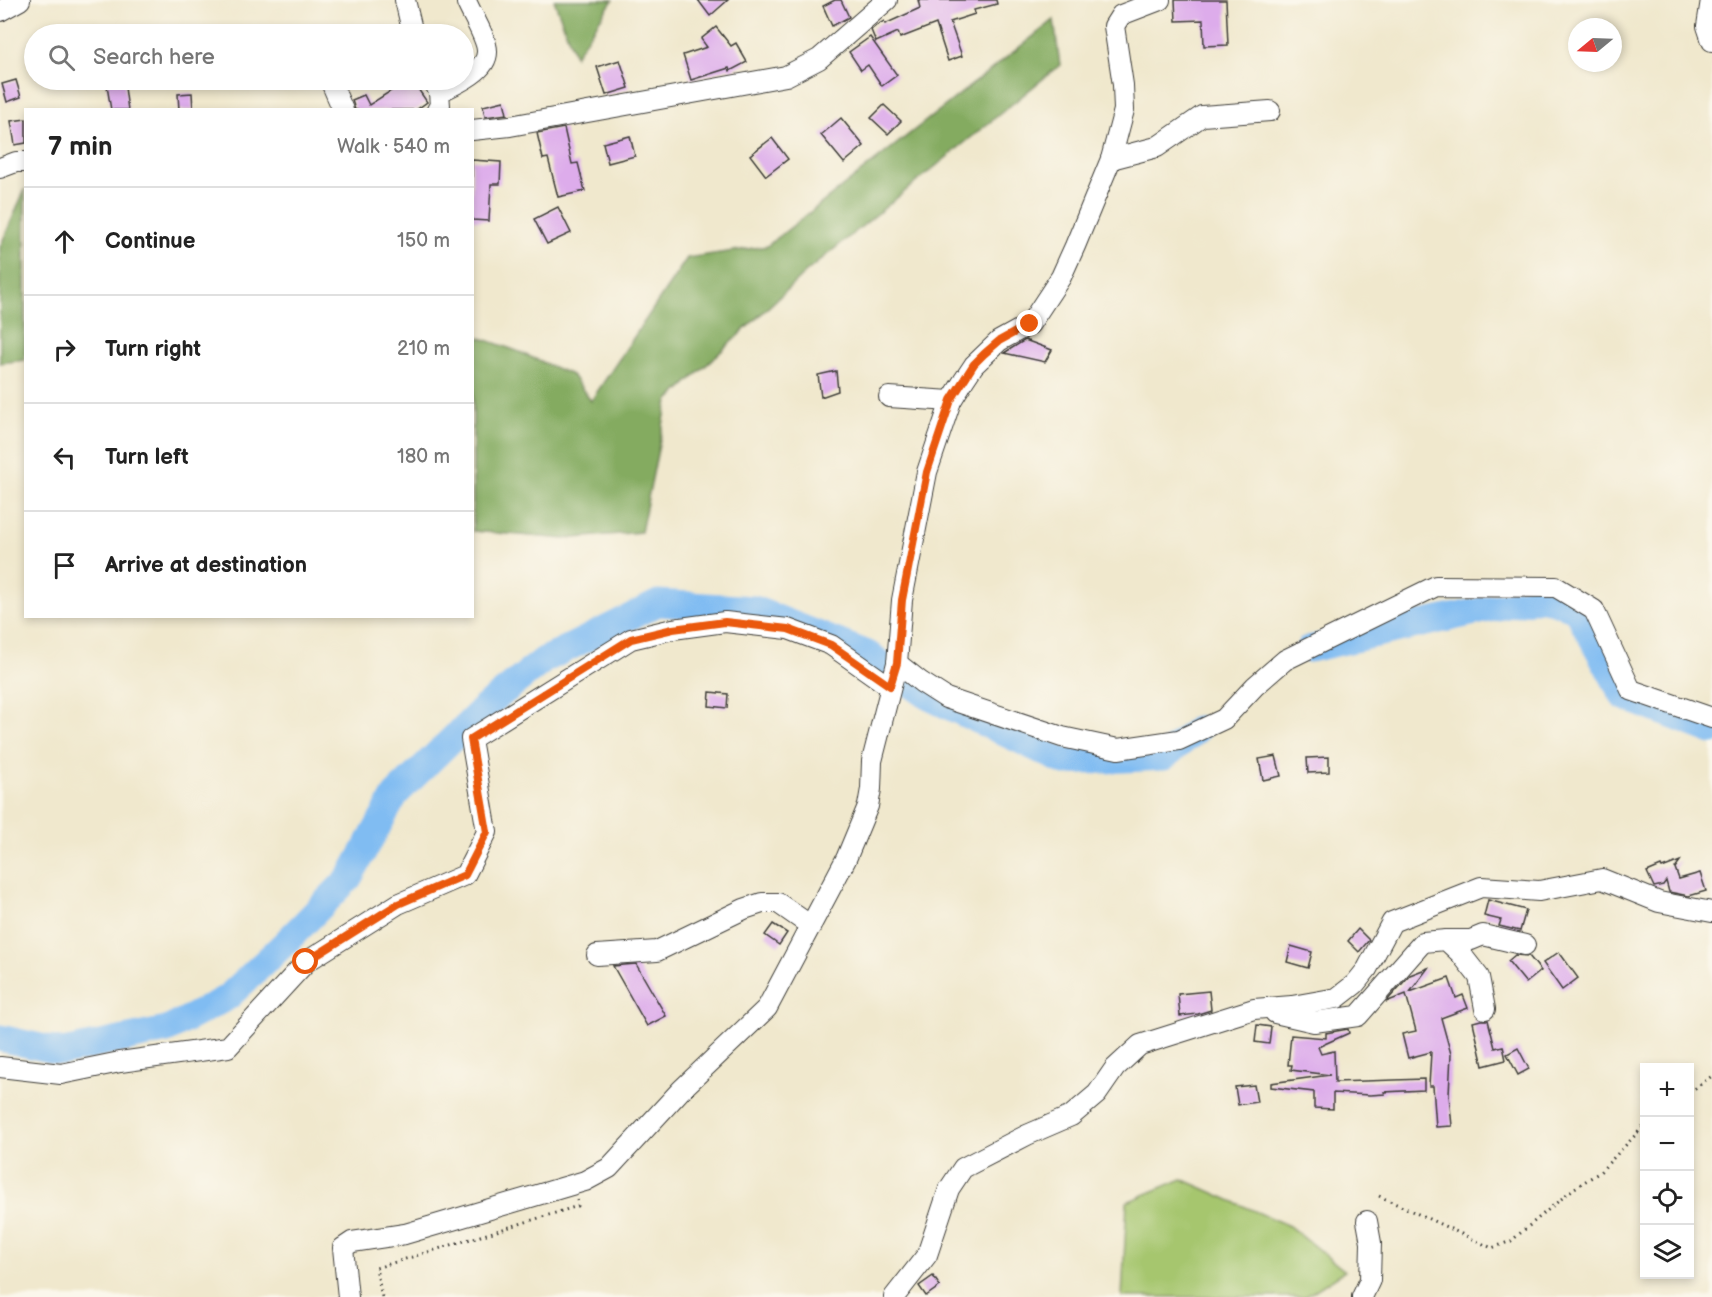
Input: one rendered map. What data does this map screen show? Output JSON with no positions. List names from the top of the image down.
{
  "north": "left",
  "page": {
    "search": "Search here",
    "heading": ["7 min", "Walk · 540 m"],
    "list": [
      ["Continue", "150 m"],
      ["Turn right", "210 m"],
      ["Turn left", "180 m"],
      "Arrive at destination"
    ],
    "map_buttons": ["+", "−"]
  }
}
